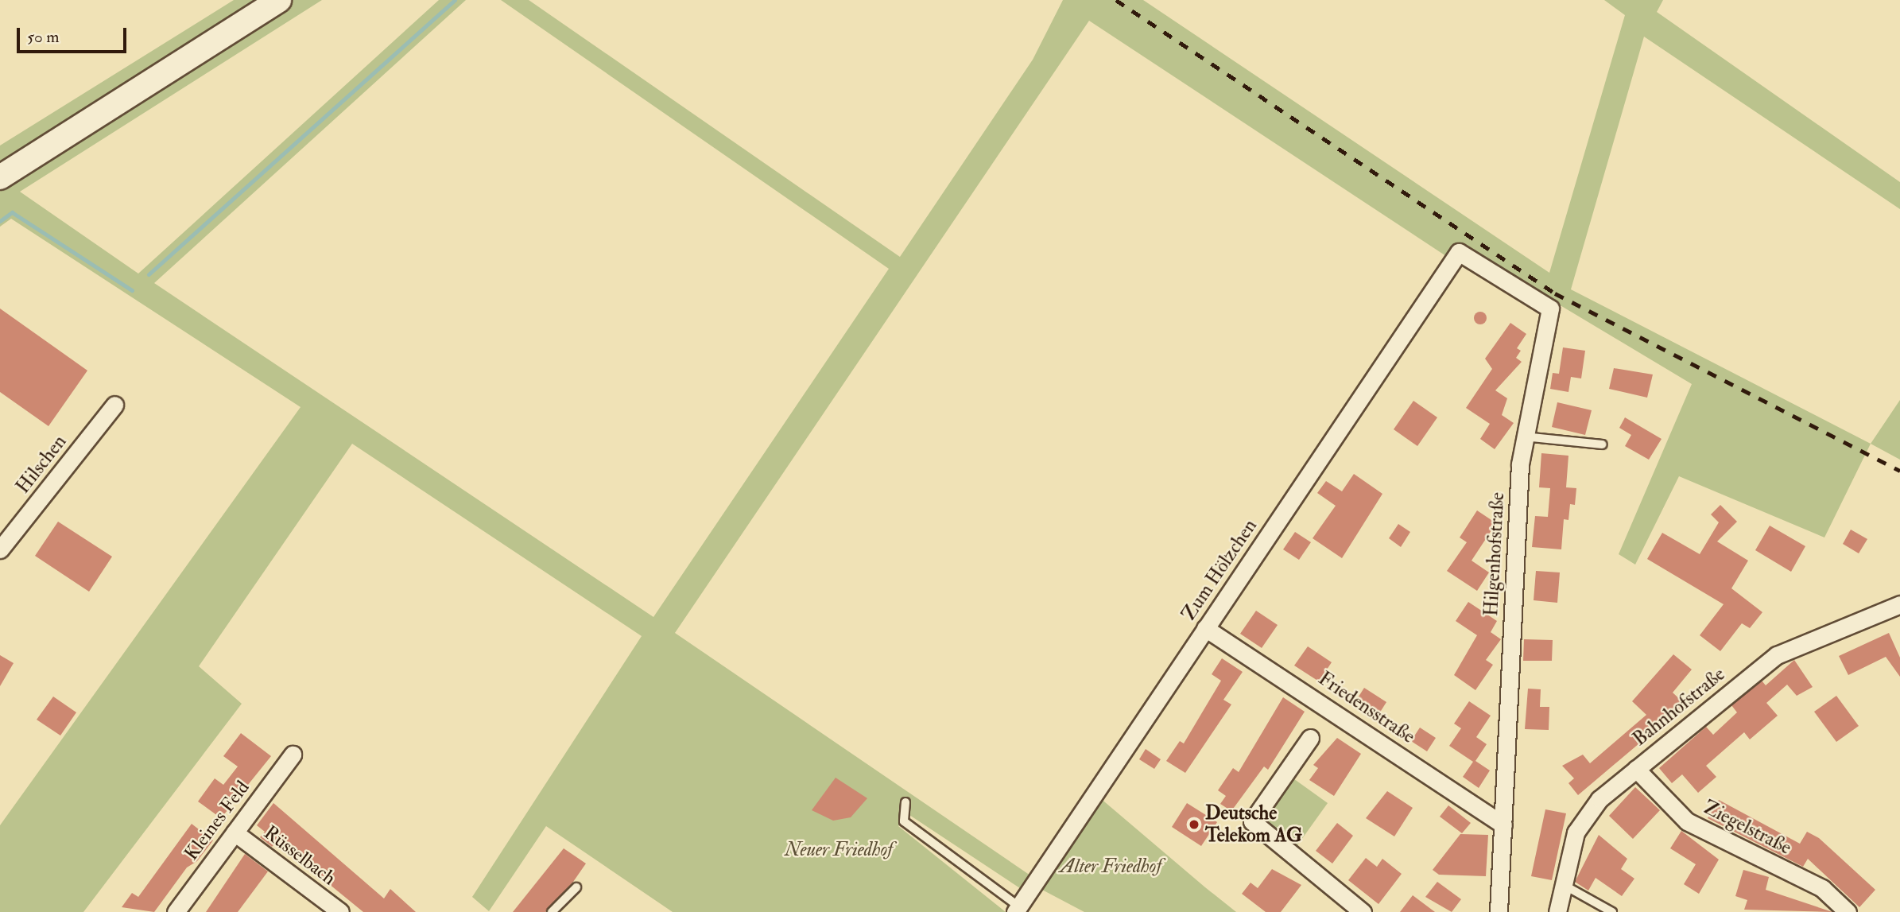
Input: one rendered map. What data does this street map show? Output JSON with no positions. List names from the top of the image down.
{
  "streets": {
    "street": [
      "Hilschen",
      "Hilgenhofstraße",
      "Zum Hölzchen",
      "Bahnhofstraße",
      "Friedensstraße",
      "Kleines Feld",
      "Ziegelstraße",
      "Rüsselbach"
    ]
  },
  "crossings": [
    ["Hilgenhofstraße", "Zum Hölzchen"],
    ["Hilgenhofstraße", "Friedensstraße"],
    ["Zum Hölzchen", "Friedensstraße"],
    ["Bahnhofstraße", "Ziegelstraße"],
    ["Kleines Feld", "Rüsselbach"]
  ],
  "parks": ["Neuer Friedhof", "Alter Friedhof"],
  "places": ["Deutsche Telekom AG"],
  "scale_bar": "50 m"
}
